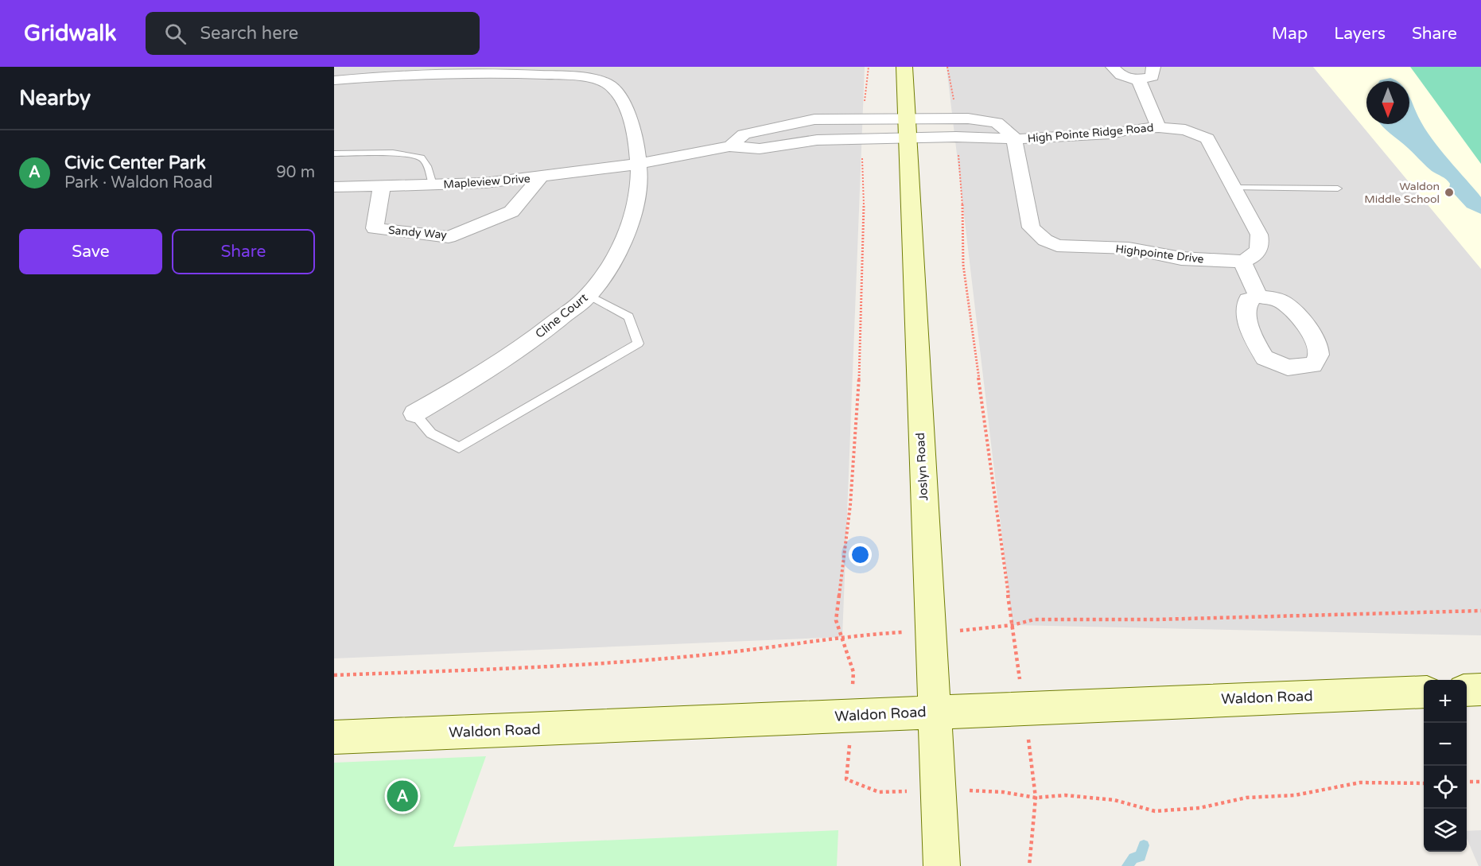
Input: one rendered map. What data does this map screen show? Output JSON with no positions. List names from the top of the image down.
{
  "streets": {
    "street": [
      "High Pointe Ridge Road",
      "Mapleview Drive",
      "Sandy Way",
      "Highpointe Drive",
      "Cline Court",
      "Joslyn Road",
      "Waldon Road"
    ]
  },
  "crossings": [
    ["High Pointe Ridge Road", "Mapleview Drive"],
    ["High Pointe Ridge Road", "Highpointe Drive"],
    ["High Pointe Ridge Road", "Joslyn Road"],
    ["Mapleview Drive", "Sandy Way"],
    ["Mapleview Drive", "Cline Court"],
    ["Mapleview Drive", "Joslyn Road"],
    ["Joslyn Road", "Waldon Road"]
  ],
  "places": ["Waldon Middle School"],
  "north": "bottom",
  "page": {
    "header": "Gridwalk",
    "search": "Search here",
    "nav": ["Map", "Layers", "Share"],
    "heading": "Nearby",
    "list": [
      {
        "mark": "A",
        "name": "Civic Center Park",
        "note": "Park · Waldon Road",
        "value": "90 m"
      }
    ],
    "buttons": ["Save", "Share"],
    "map_buttons": ["+", "−"],
    "pins": "A"
  }
}
